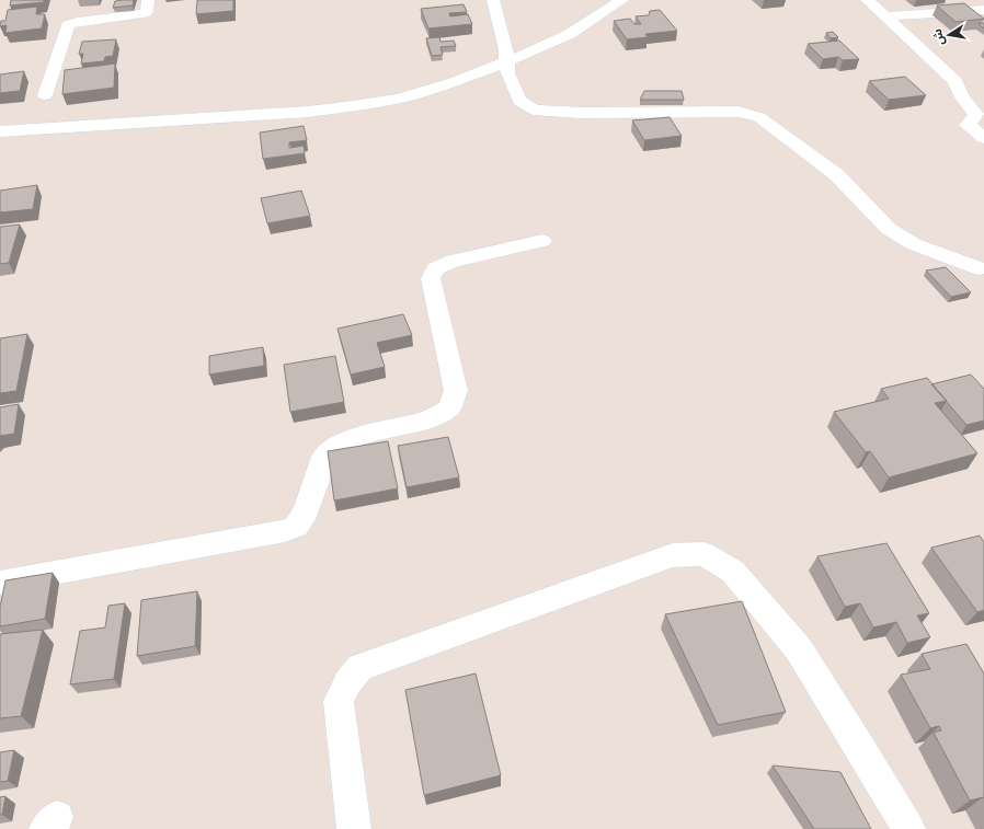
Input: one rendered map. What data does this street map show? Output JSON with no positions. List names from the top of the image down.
{
  "north": "left"
}
